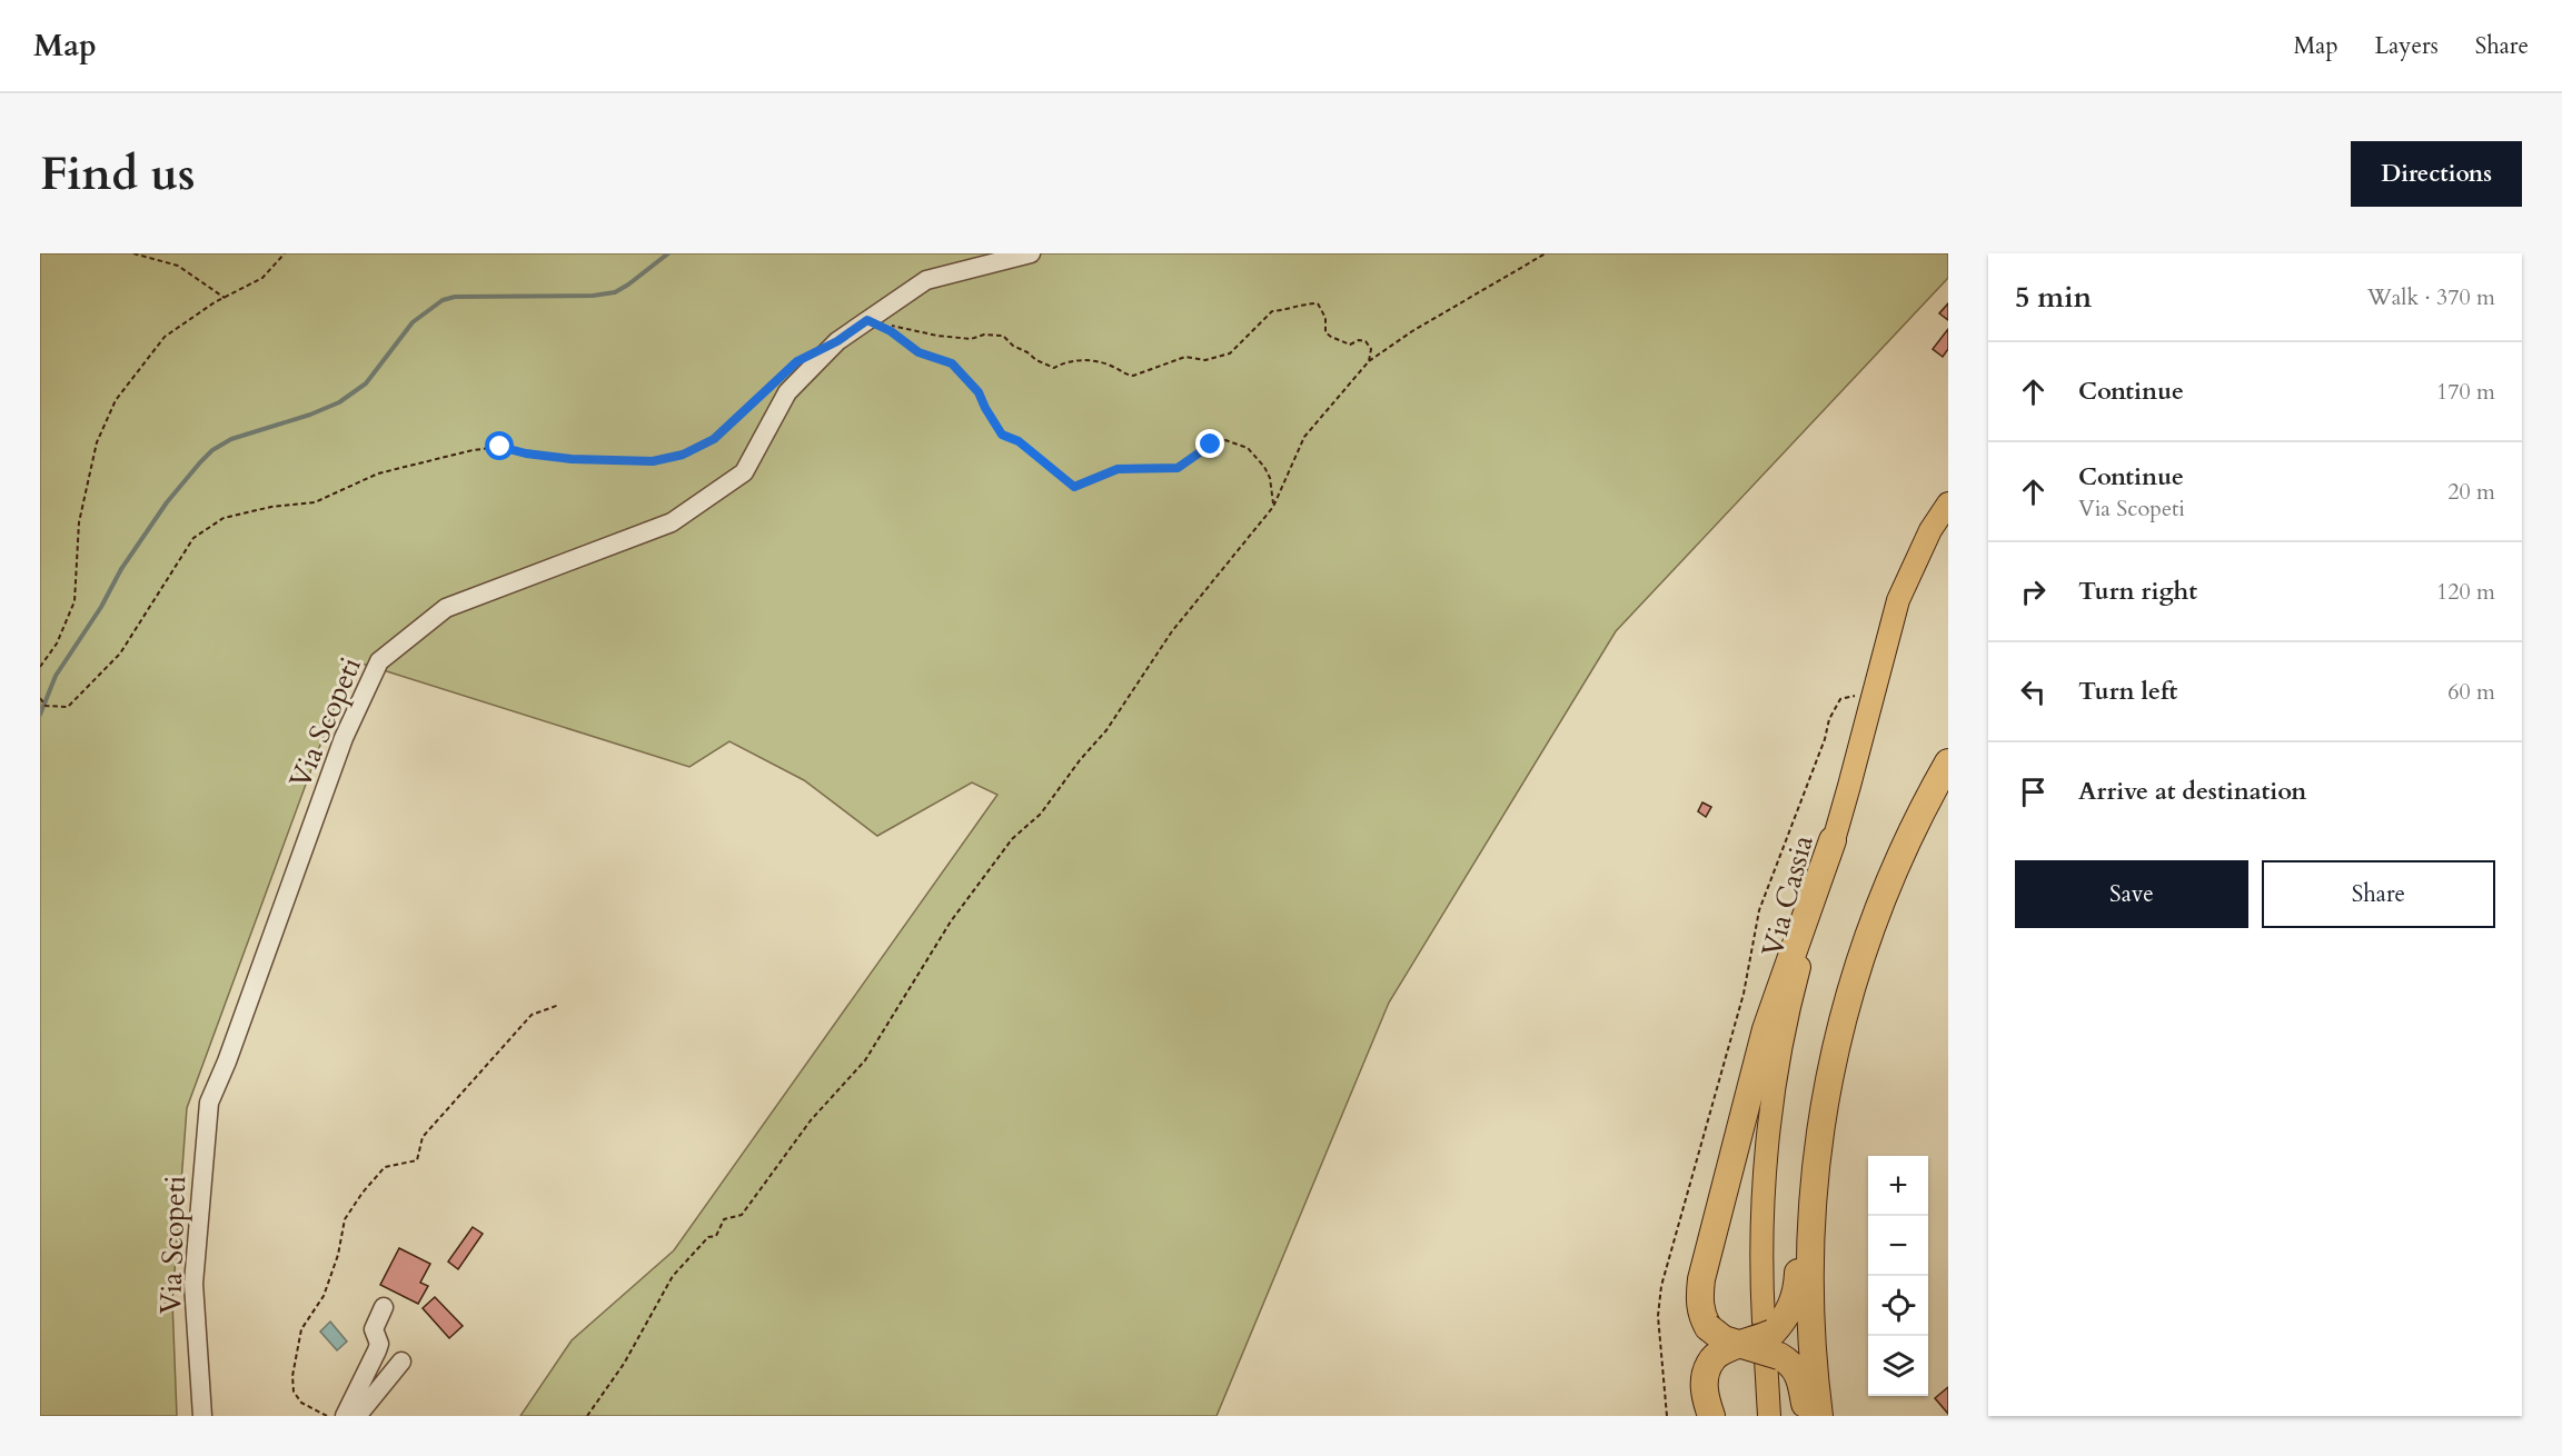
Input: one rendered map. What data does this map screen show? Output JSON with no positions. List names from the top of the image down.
{
  "streets": {
    "main road": ["Via Cassia"],
    "street": ["Via Scopeti"]
  },
  "page": {
    "header": "Map",
    "nav": ["Map", "Layers", "Share"],
    "buttons": [
      "Directions",
      ["Save", "Share"]
    ],
    "title": "Find us",
    "heading": ["5 min", "Walk · 370 m"],
    "list": [
      ["Continue", "170 m"],
      ["Continue", "Via Scopeti", "20 m"],
      ["Turn right", "120 m"],
      ["Turn left", "60 m"],
      "Arrive at destination"
    ],
    "map_buttons": ["+", "−"]
  }
}
